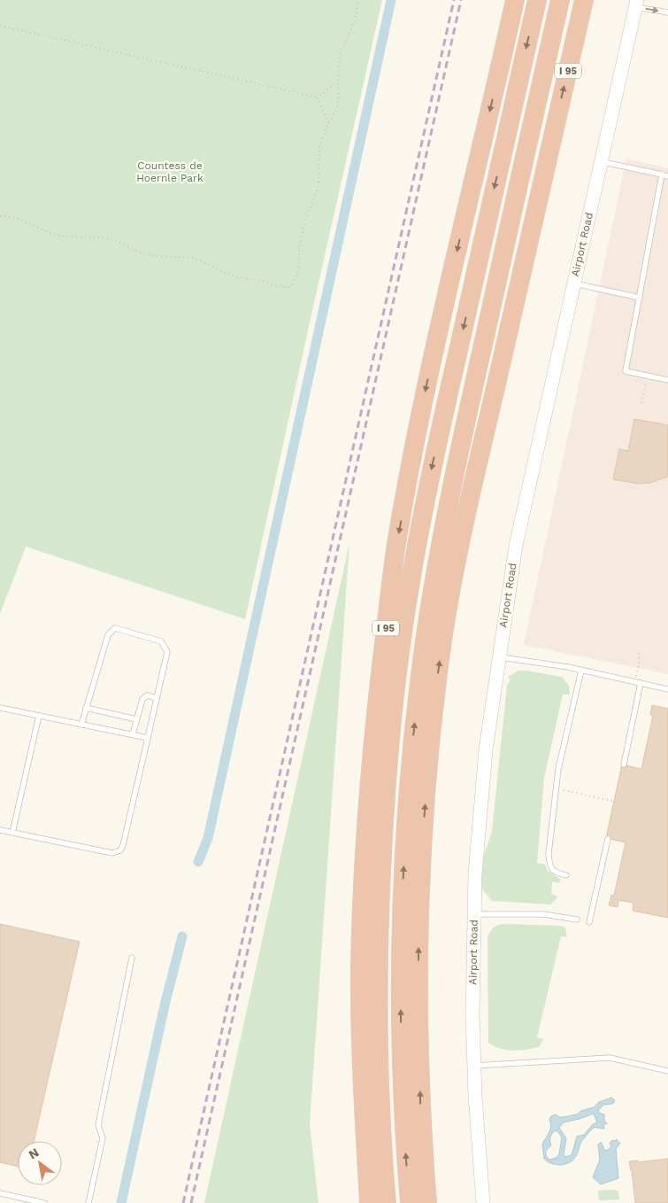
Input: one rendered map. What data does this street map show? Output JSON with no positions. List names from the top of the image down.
{
  "streets": {
    "highway": ["I 95"],
    "street": ["Airport Road"]
  },
  "parks": ["Countess de Hoernle Park"],
  "north": "top left"
}
